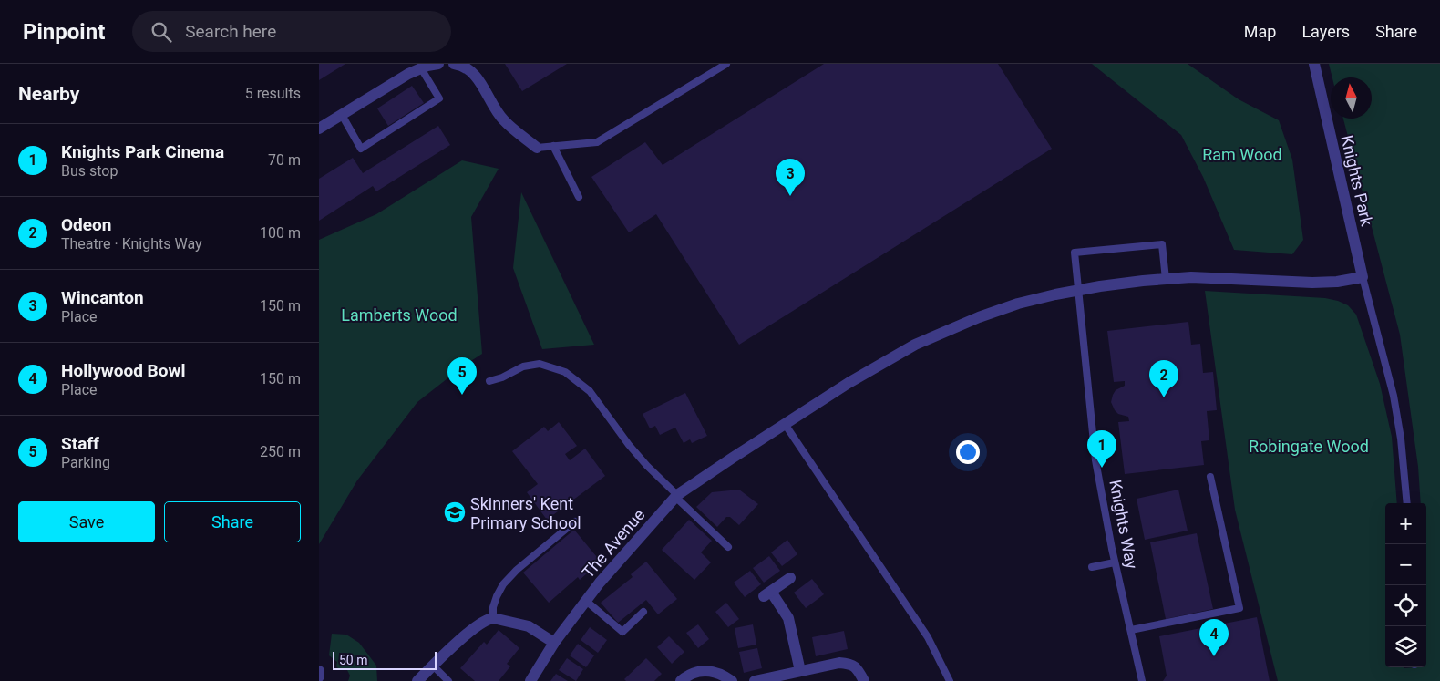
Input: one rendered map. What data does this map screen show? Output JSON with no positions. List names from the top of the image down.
{
  "streets": {
    "street": ["Knights Park", "The Avenue"],
    "lane": ["Knights Way"]
  },
  "parks": ["Ram Wood", "Lamberts Wood", "Robingate Wood"],
  "places": {
    "school or university": ["Skinners' Kent Primary School"]
  },
  "scale_bar": "50 m",
  "north": "top",
  "page": {
    "header": "Pinpoint",
    "search": "Search here",
    "nav": ["Map", "Layers", "Share"],
    "heading": ["Nearby", "5 results"],
    "list": [
      {
        "mark": "1",
        "name": "Knights Park Cinema",
        "note": "Bus stop",
        "value": "70 m"
      },
      {
        "mark": "2",
        "name": "Odeon",
        "note": "Theatre · Knights Way",
        "value": "100 m"
      },
      {
        "mark": "3",
        "name": "Wincanton",
        "note": "Place",
        "value": "150 m"
      },
      {
        "mark": "4",
        "name": "Hollywood Bowl",
        "note": "Place",
        "value": "150 m"
      },
      {
        "mark": "5",
        "name": "Staff",
        "note": "Parking",
        "value": "250 m"
      }
    ],
    "pins": [
      "3",
      "5",
      "2",
      "1",
      "4"
    ],
    "buttons": ["Save", "Share"],
    "map_buttons": ["+", "−"],
    "scale": "50 m"
  }
}
